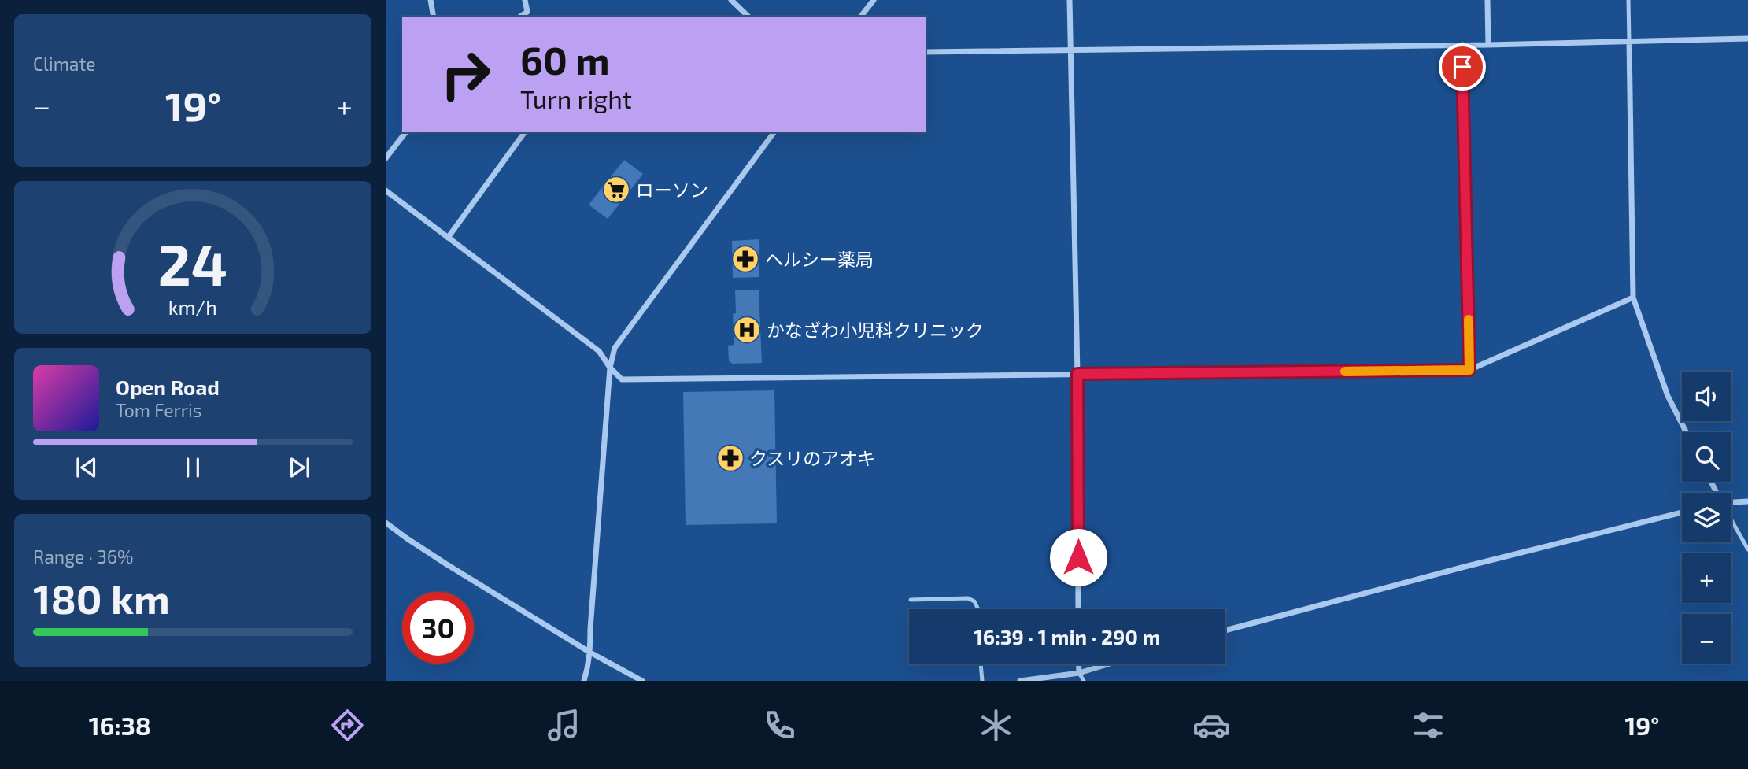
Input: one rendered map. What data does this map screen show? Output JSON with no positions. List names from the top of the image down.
{
  "places": {
    "supermarket": ["ローソン"],
    "pharmacy": ["ヘルシー薬局", "クスリのアオキ"],
    "hospital": ["かなざわ小児科クリニック"]
  },
  "page": {
    "tile": [
      "Climate",
      ["Range · 36%", "180 km"]
    ],
    "turn": ["60 m", "Turn right"],
    "heat": ["−", "19°", "+"],
    "song": ["Open Road", "Tom Ferris"],
    "map_buttons": ["+", "−"],
    "limit": "30",
    "trip": "16:39 · 1 min · 290 m",
    "tabs": ["16:38", "19°"],
    "gauge": ["24", "km/h"]
  }
}
